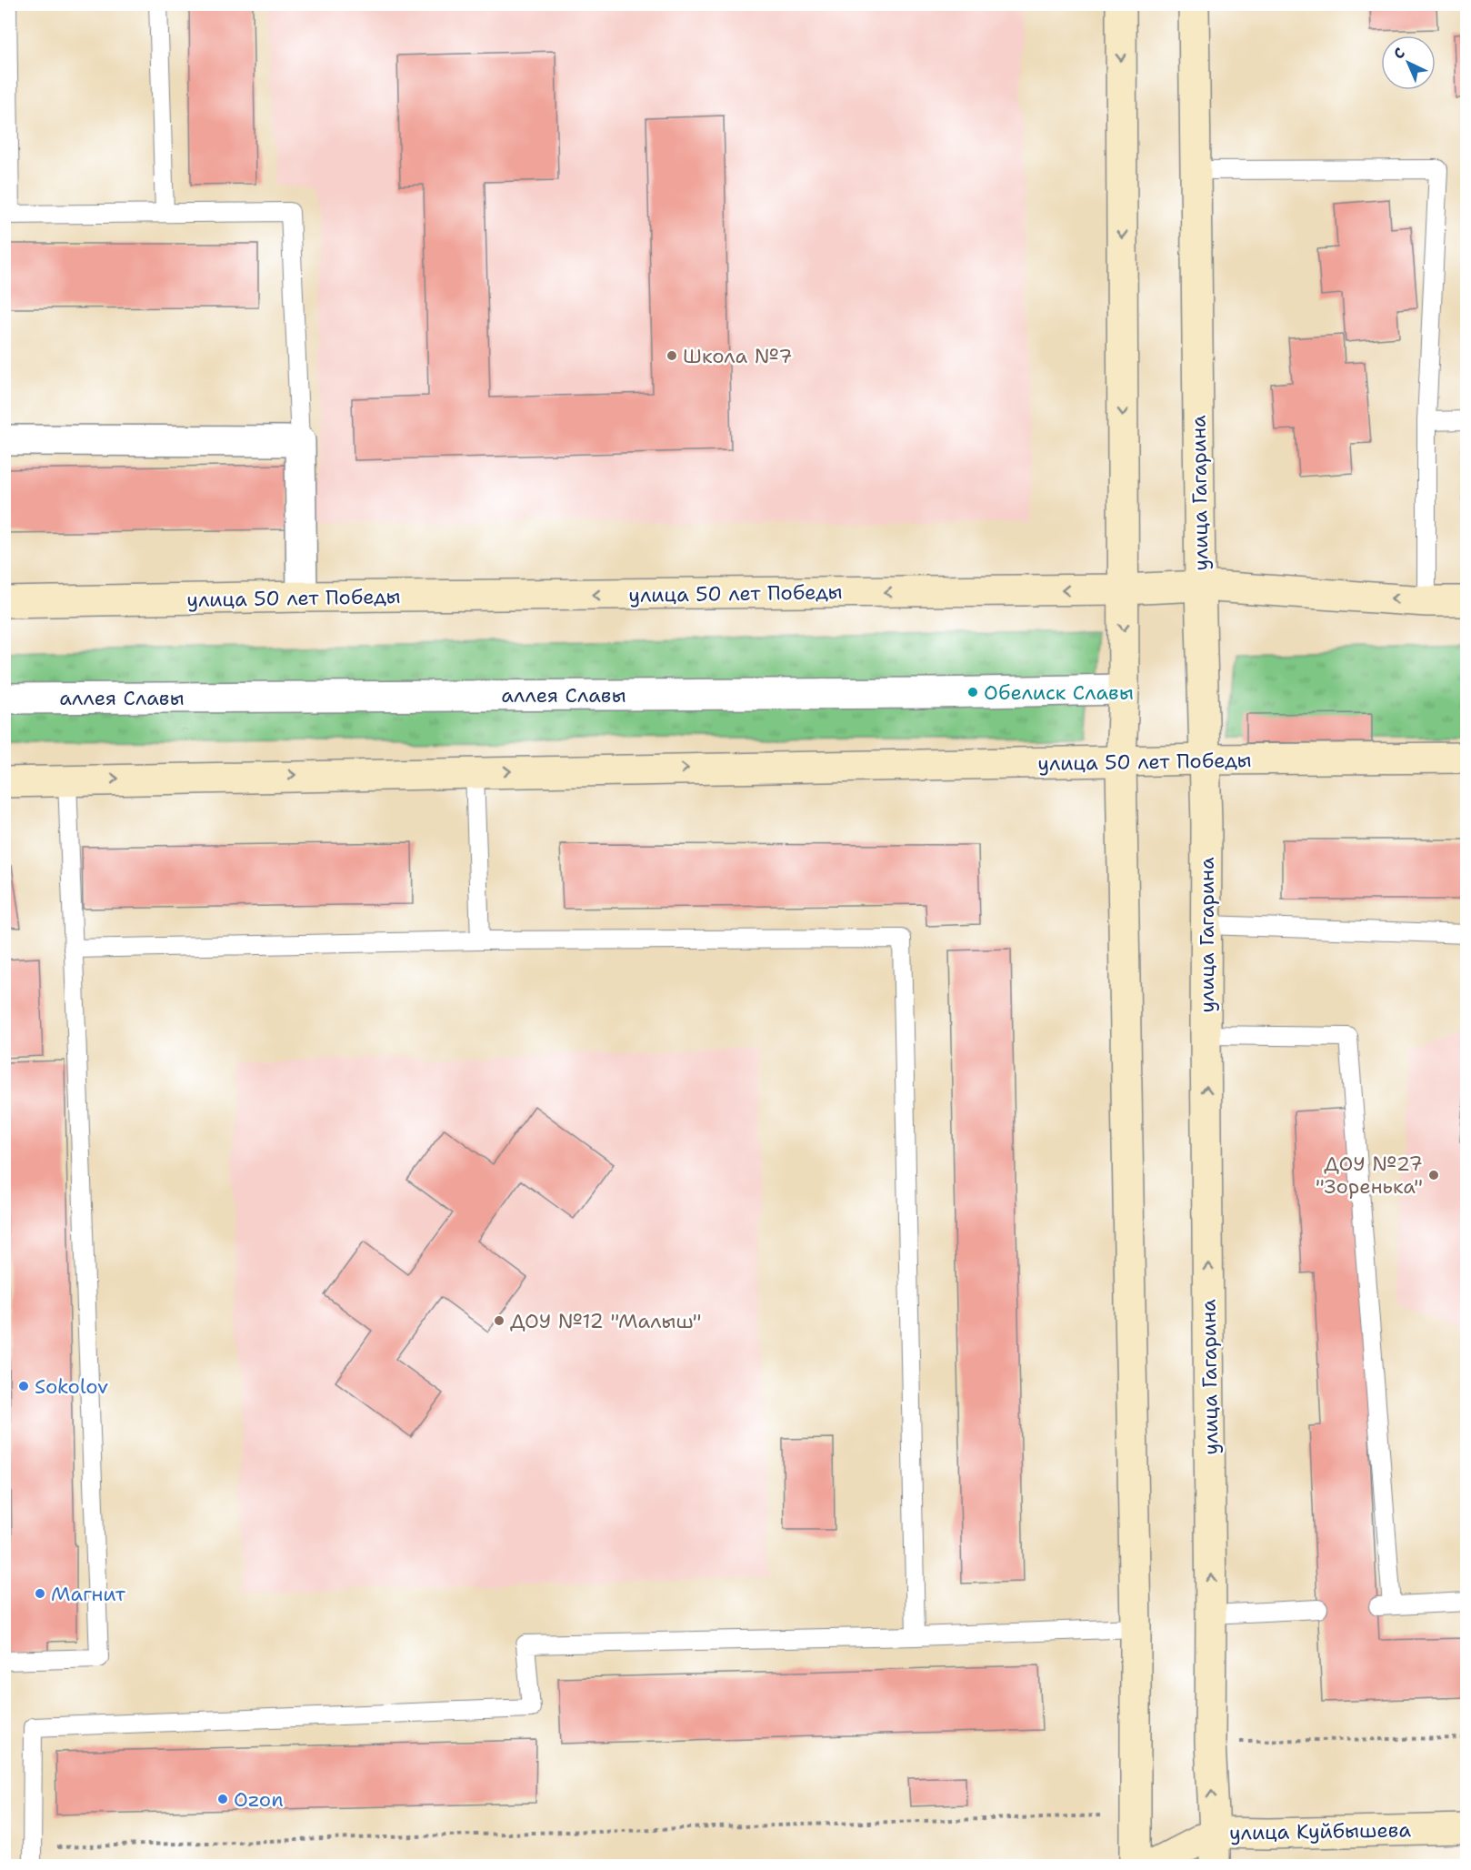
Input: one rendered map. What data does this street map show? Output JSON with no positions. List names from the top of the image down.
{
  "streets": {
    "street": [
      "улица Гагарина",
      "улица 50 лет Победы",
      "аллея Славы",
      "улица Куйбышева"
    ]
  },
  "crossings": [
    ["улица Гагарина", "улица 50 лет Победы"],
    ["улица Гагарина", "улица Куйбышева"]
  ],
  "places": [
    "Школа №7",
    "Обелиск Славы",
    "ДОУ №27 \"Зоренька\"",
    "ДОУ №12 \"Малыш\"",
    "Sokolov",
    "Магнит",
    "Ozon"
  ],
  "north": "top left"
}
